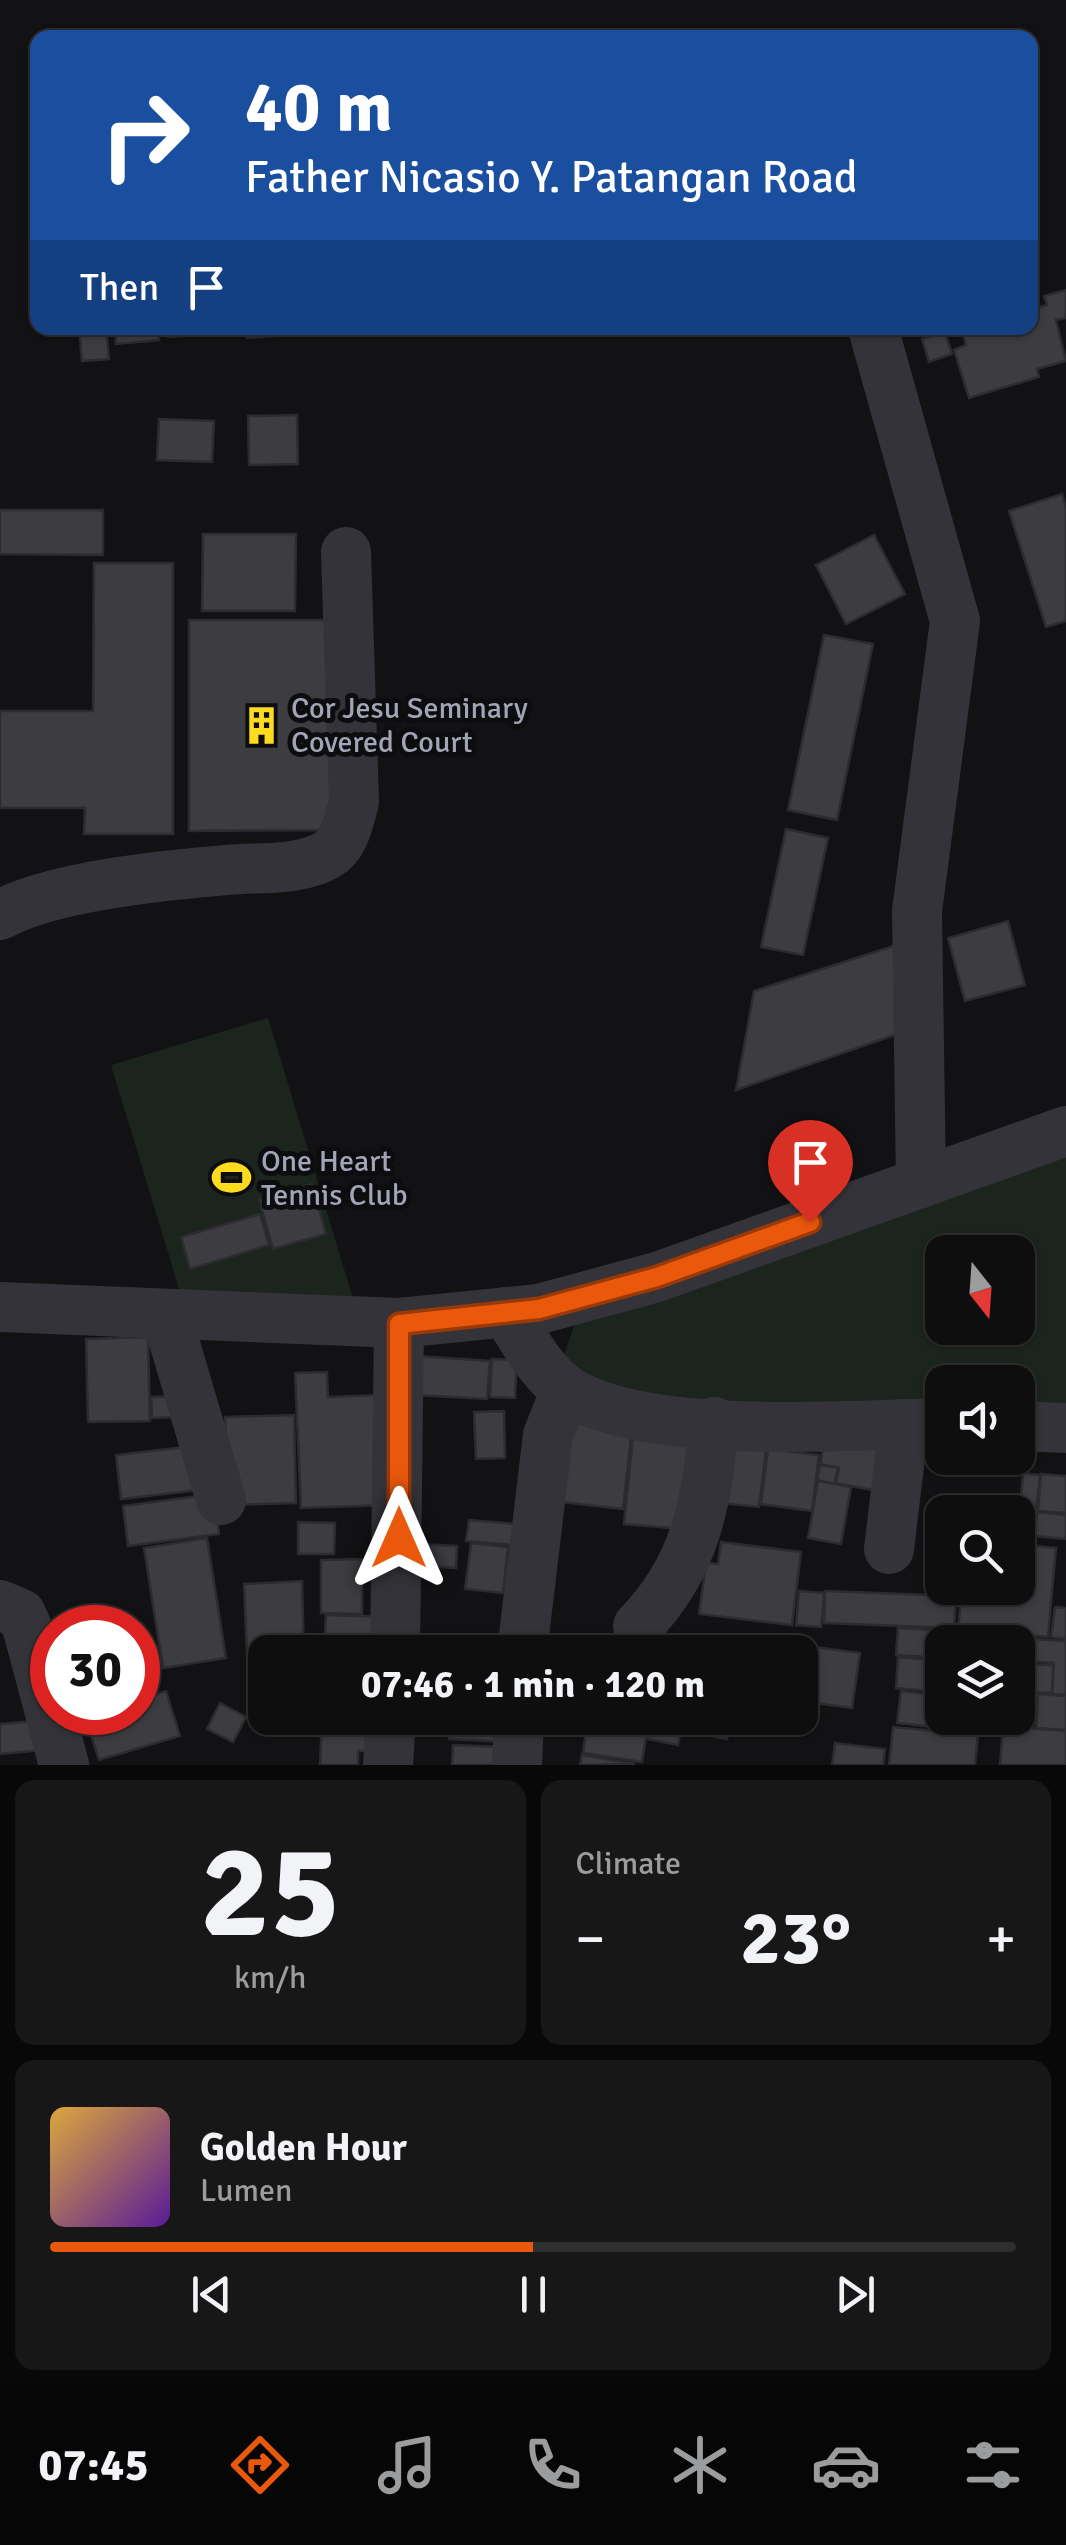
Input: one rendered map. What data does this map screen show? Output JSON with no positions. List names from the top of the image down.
{
  "places": {
    "building": ["Cor Jesu Seminary Covered Court"],
    "sports": ["One Heart Tennis Club"]
  },
  "north": "bottom",
  "page": {
    "turn": ["40 m", "Father Nicasio Y. Patangan Road"],
    "then": "Then",
    "limit": "30",
    "trip": "07:46 · 1 min · 120 m",
    "tile": [
      ["25", "km/h"],
      "Climate"
    ],
    "heat": ["−", "23°", "+"],
    "song": ["Golden Hour", "Lumen"],
    "tabs": "07:45"
  }
}
